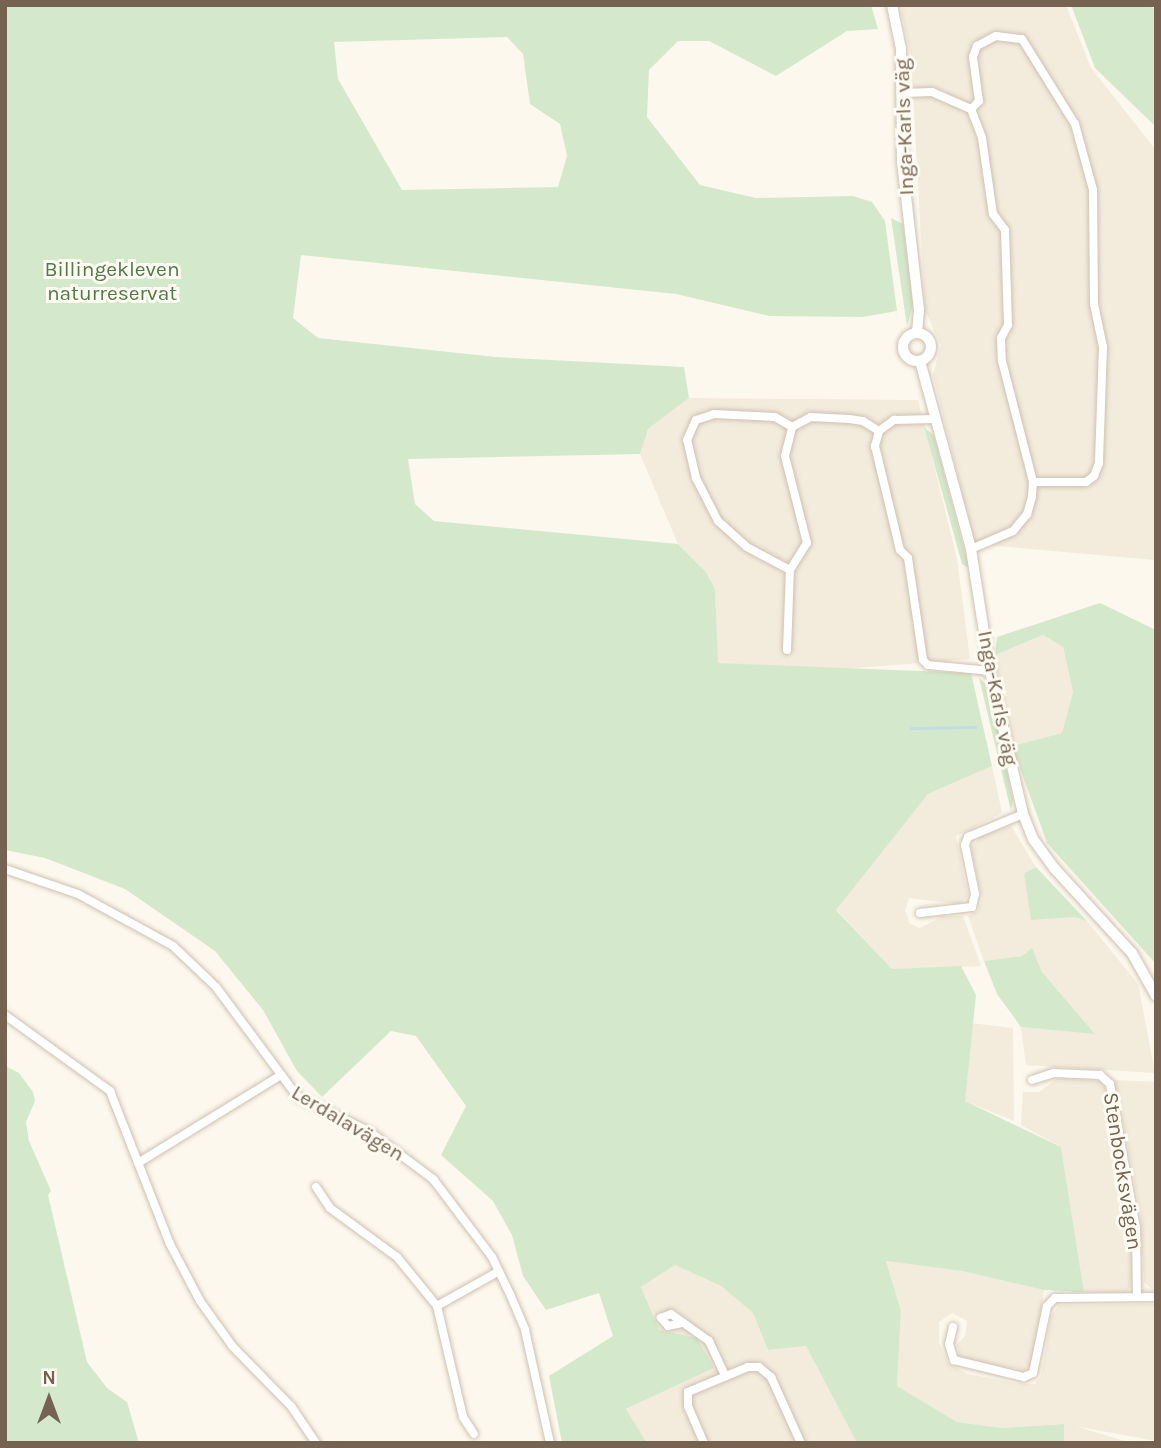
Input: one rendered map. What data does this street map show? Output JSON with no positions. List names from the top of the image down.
{
  "streets": {
    "street": ["Inga-Karls väg", "Lerdalavägen", "Stenbocksvägen"]
  },
  "parks": ["Billingekleven naturreservat"],
  "north": "top"
}
